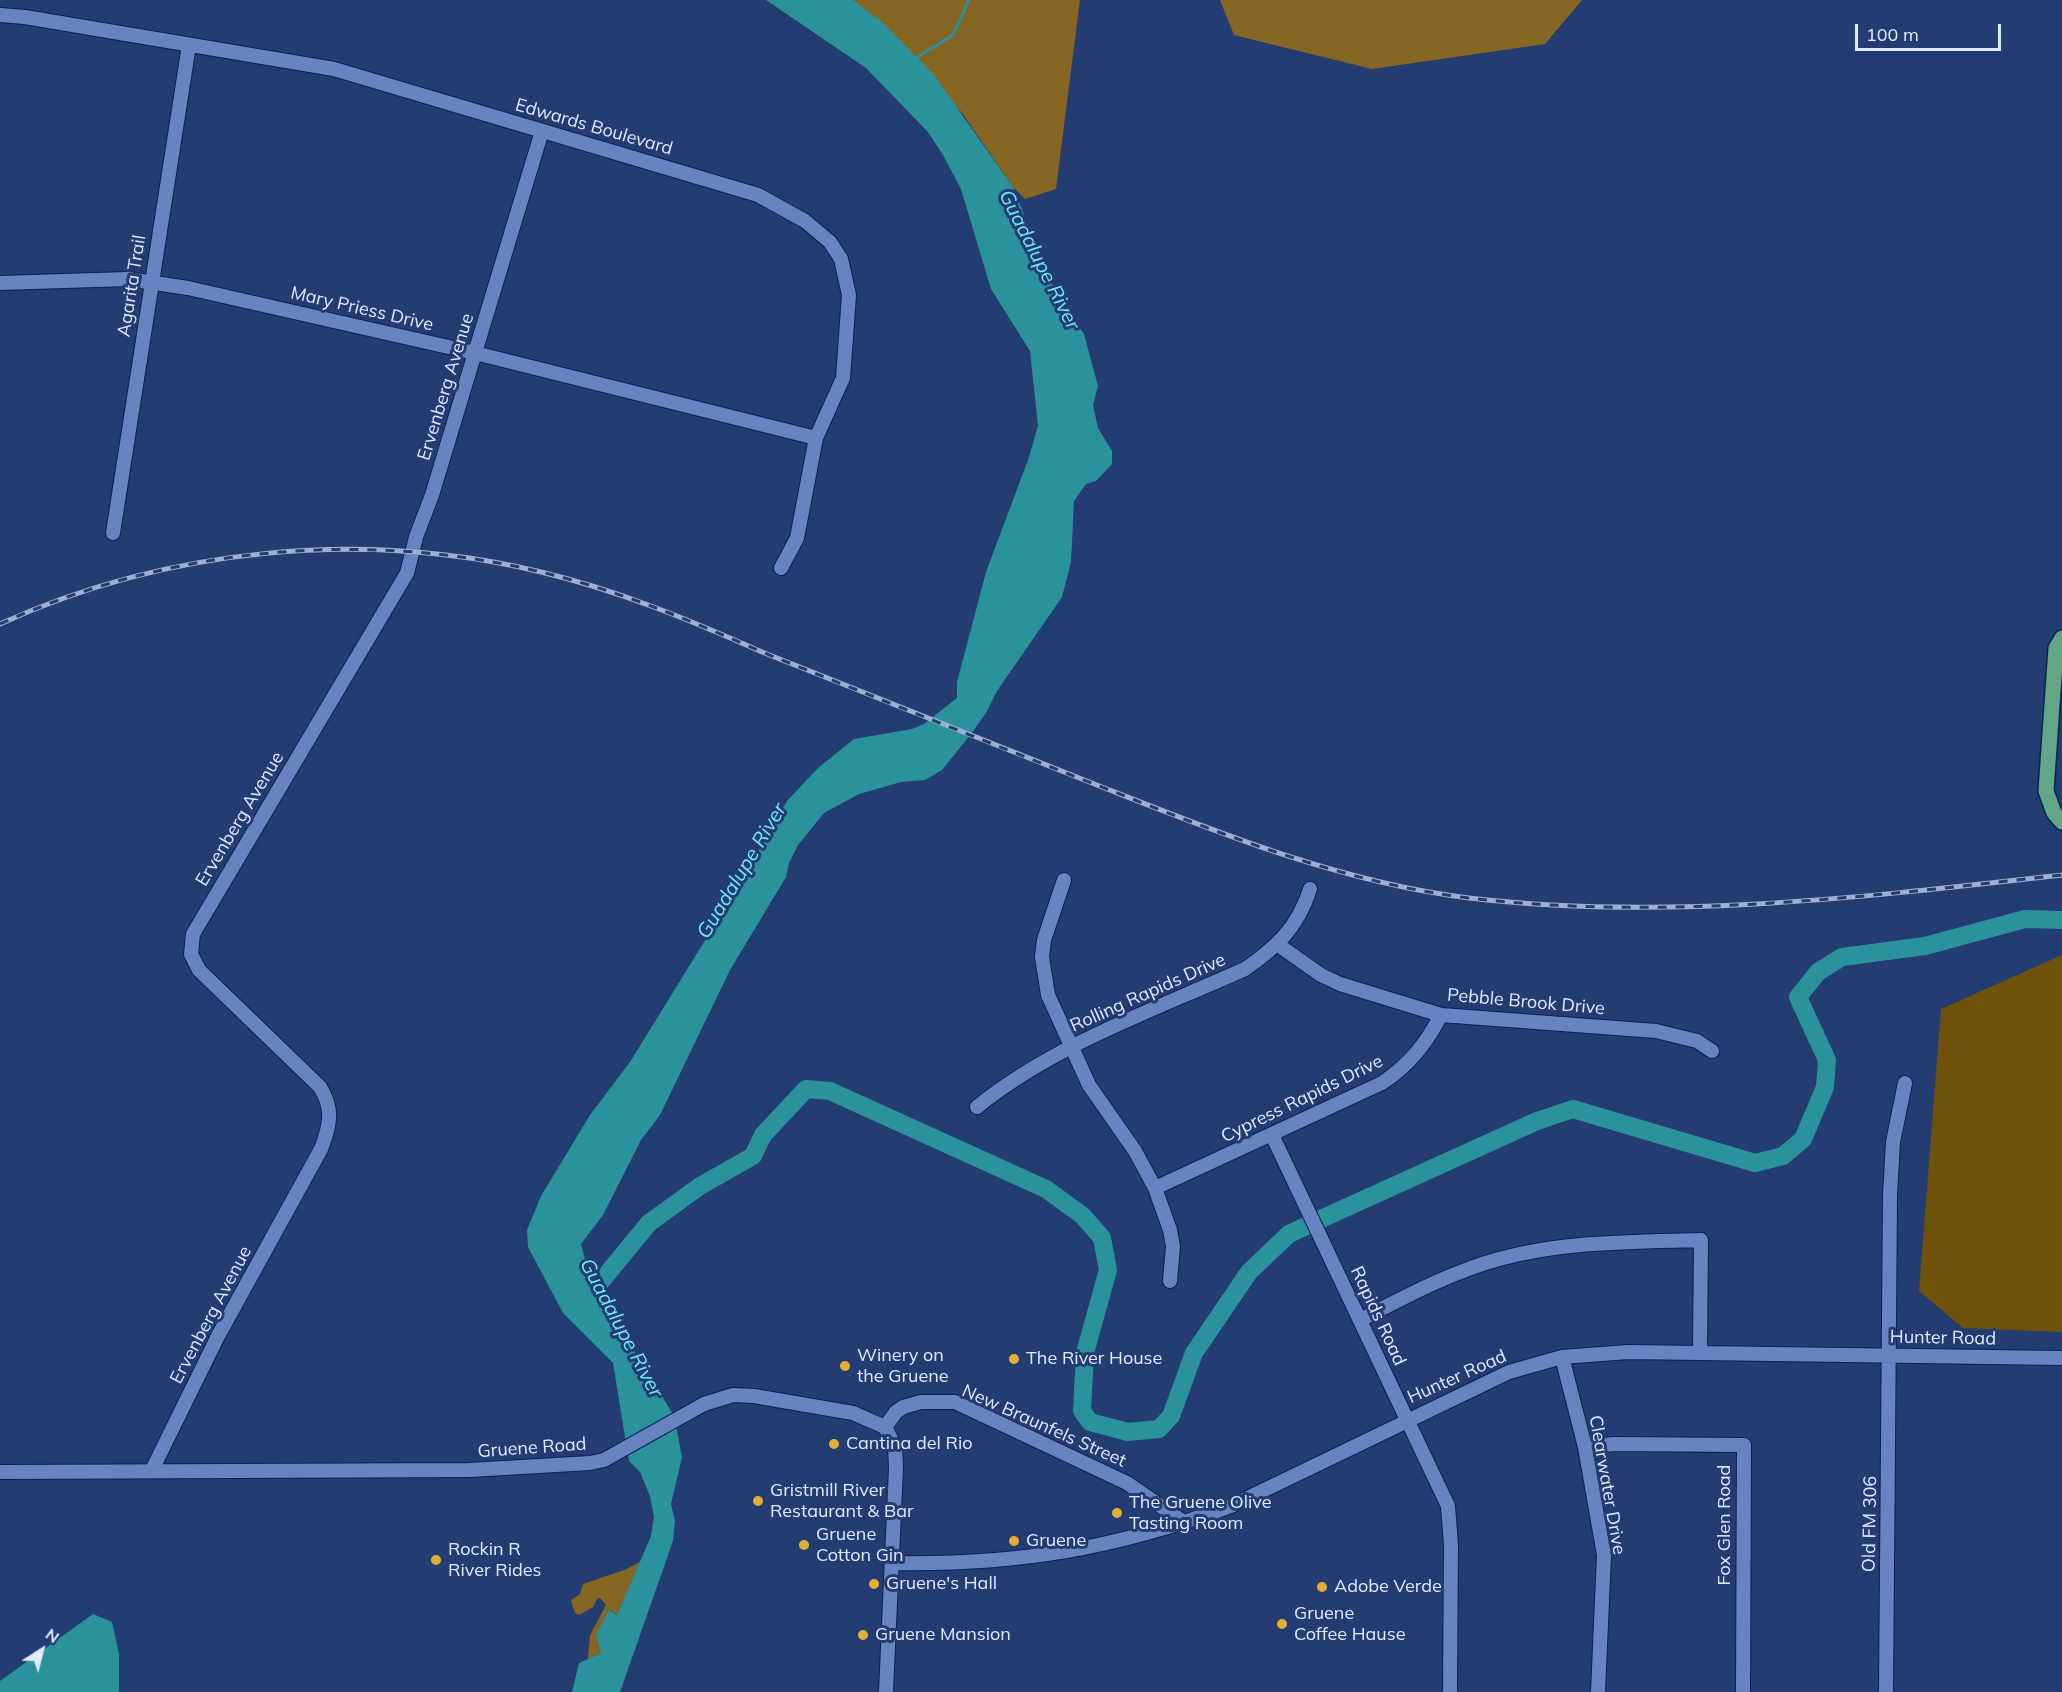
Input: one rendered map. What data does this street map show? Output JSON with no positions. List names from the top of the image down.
{
  "streets": {
    "street": [
      "Edwards Boulevard",
      "Agarita Trail",
      "Mary Priess Drive",
      "Ervenberg Avenue",
      "Rolling Rapids Drive",
      "Pebble Brook Drive",
      "Cypress Rapids Drive",
      "Rapids Road",
      "Hunter Road",
      "New Braunfels Street",
      "Gruene Road",
      "Clearwater Drive",
      "Old FM 306",
      "Fox Glen Road"
    ]
  },
  "crossings": [
    ["Edwards Boulevard", "Agarita Trail"],
    ["Edwards Boulevard", "Mary Priess Drive"],
    ["Edwards Boulevard", "Ervenberg Avenue"],
    ["Agarita Trail", "Mary Priess Drive"],
    ["Mary Priess Drive", "Ervenberg Avenue"],
    ["Ervenberg Avenue", "Gruene Road"],
    ["Rolling Rapids Drive", "Pebble Brook Drive"],
    ["Pebble Brook Drive", "Cypress Rapids Drive"],
    ["Cypress Rapids Drive", "Rapids Road"],
    ["Rapids Road", "Hunter Road"],
    ["Hunter Road", "New Braunfels Street"],
    ["Hunter Road", "Clearwater Drive"],
    ["Hunter Road", "Old FM 306"],
    ["New Braunfels Street", "Gruene Road"],
    ["Clearwater Drive", "Fox Glen Road"]
  ],
  "water": ["Guadalupe River"],
  "places": [
    "The River House",
    "Winery on the Gruene",
    "Cantina del Rio",
    "Gristmill River Restaurant & Bar",
    "The Gruene Olive Tasting Room",
    "Gruene",
    "Gruene Cotton Gin",
    "Rockin R River Rides",
    "Gruene's Hall",
    "Adobe Verde",
    "Gruene Coffee Hause",
    "Gruene Mansion"
  ],
  "scale_bar": "100 m",
  "north": "top right"
}
